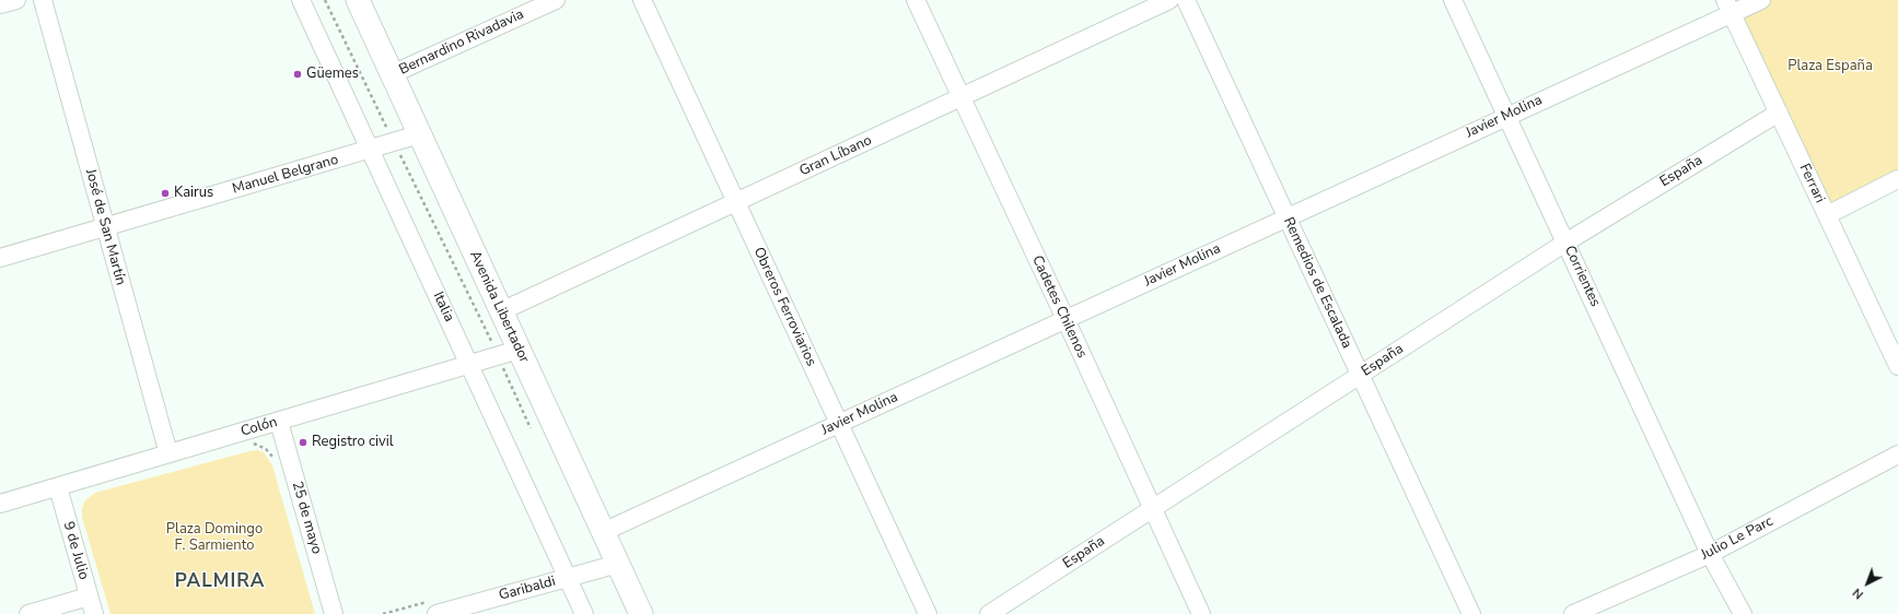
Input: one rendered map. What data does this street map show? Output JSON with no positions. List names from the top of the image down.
{
  "streets": {
    "main road": ["Avenida Libertador"],
    "street": [
      "Bernardino Rivadavia",
      "Javier Molina",
      "Gran Líbano",
      "España",
      "Manuel Belgrano",
      "Ferrari",
      "José de San Martín",
      "Corrientes",
      "Remedios de Escalada",
      "Italia",
      "Obreros Ferroviarios",
      "Cadetes Chilenos",
      "Colón",
      "25 de mayo",
      "Julio Le Parc",
      "9 de Julio",
      "Garibaldi"
    ]
  },
  "crossings": [
    ["Bernardino Rivadavia", "Avenida Libertador"],
    ["Javier Molina", "Ferrari"],
    ["Javier Molina", "Corrientes"],
    ["Javier Molina", "Remedios de Escalada"],
    ["Javier Molina", "Avenida Libertador"],
    ["Javier Molina", "Obreros Ferroviarios"],
    ["Javier Molina", "Cadetes Chilenos"],
    ["Gran Líbano", "Avenida Libertador"],
    ["Gran Líbano", "Obreros Ferroviarios"],
    ["Gran Líbano", "Cadetes Chilenos"],
    ["España", "Ferrari"],
    ["España", "Corrientes"],
    ["España", "Remedios de Escalada"],
    ["España", "Cadetes Chilenos"],
    ["Manuel Belgrano", "José de San Martín"],
    ["Manuel Belgrano", "Italia"],
    ["Manuel Belgrano", "Avenida Libertador"],
    ["José de San Martín", "Colón"],
    ["Corrientes", "Julio Le Parc"],
    ["Italia", "Colón"],
    ["Italia", "Garibaldi"],
    ["Avenida Libertador", "Colón"],
    ["Avenida Libertador", "Garibaldi"],
    ["Colón", "25 de mayo"],
    ["Colón", "9 de Julio"]
  ],
  "districts": ["PALMIRA"],
  "parks": ["Plaza España", "Plaza Domingo F. Sarmiento"],
  "places": ["Güemes", "Kairus", "Registro civil"],
  "north": "bottom left"
}
